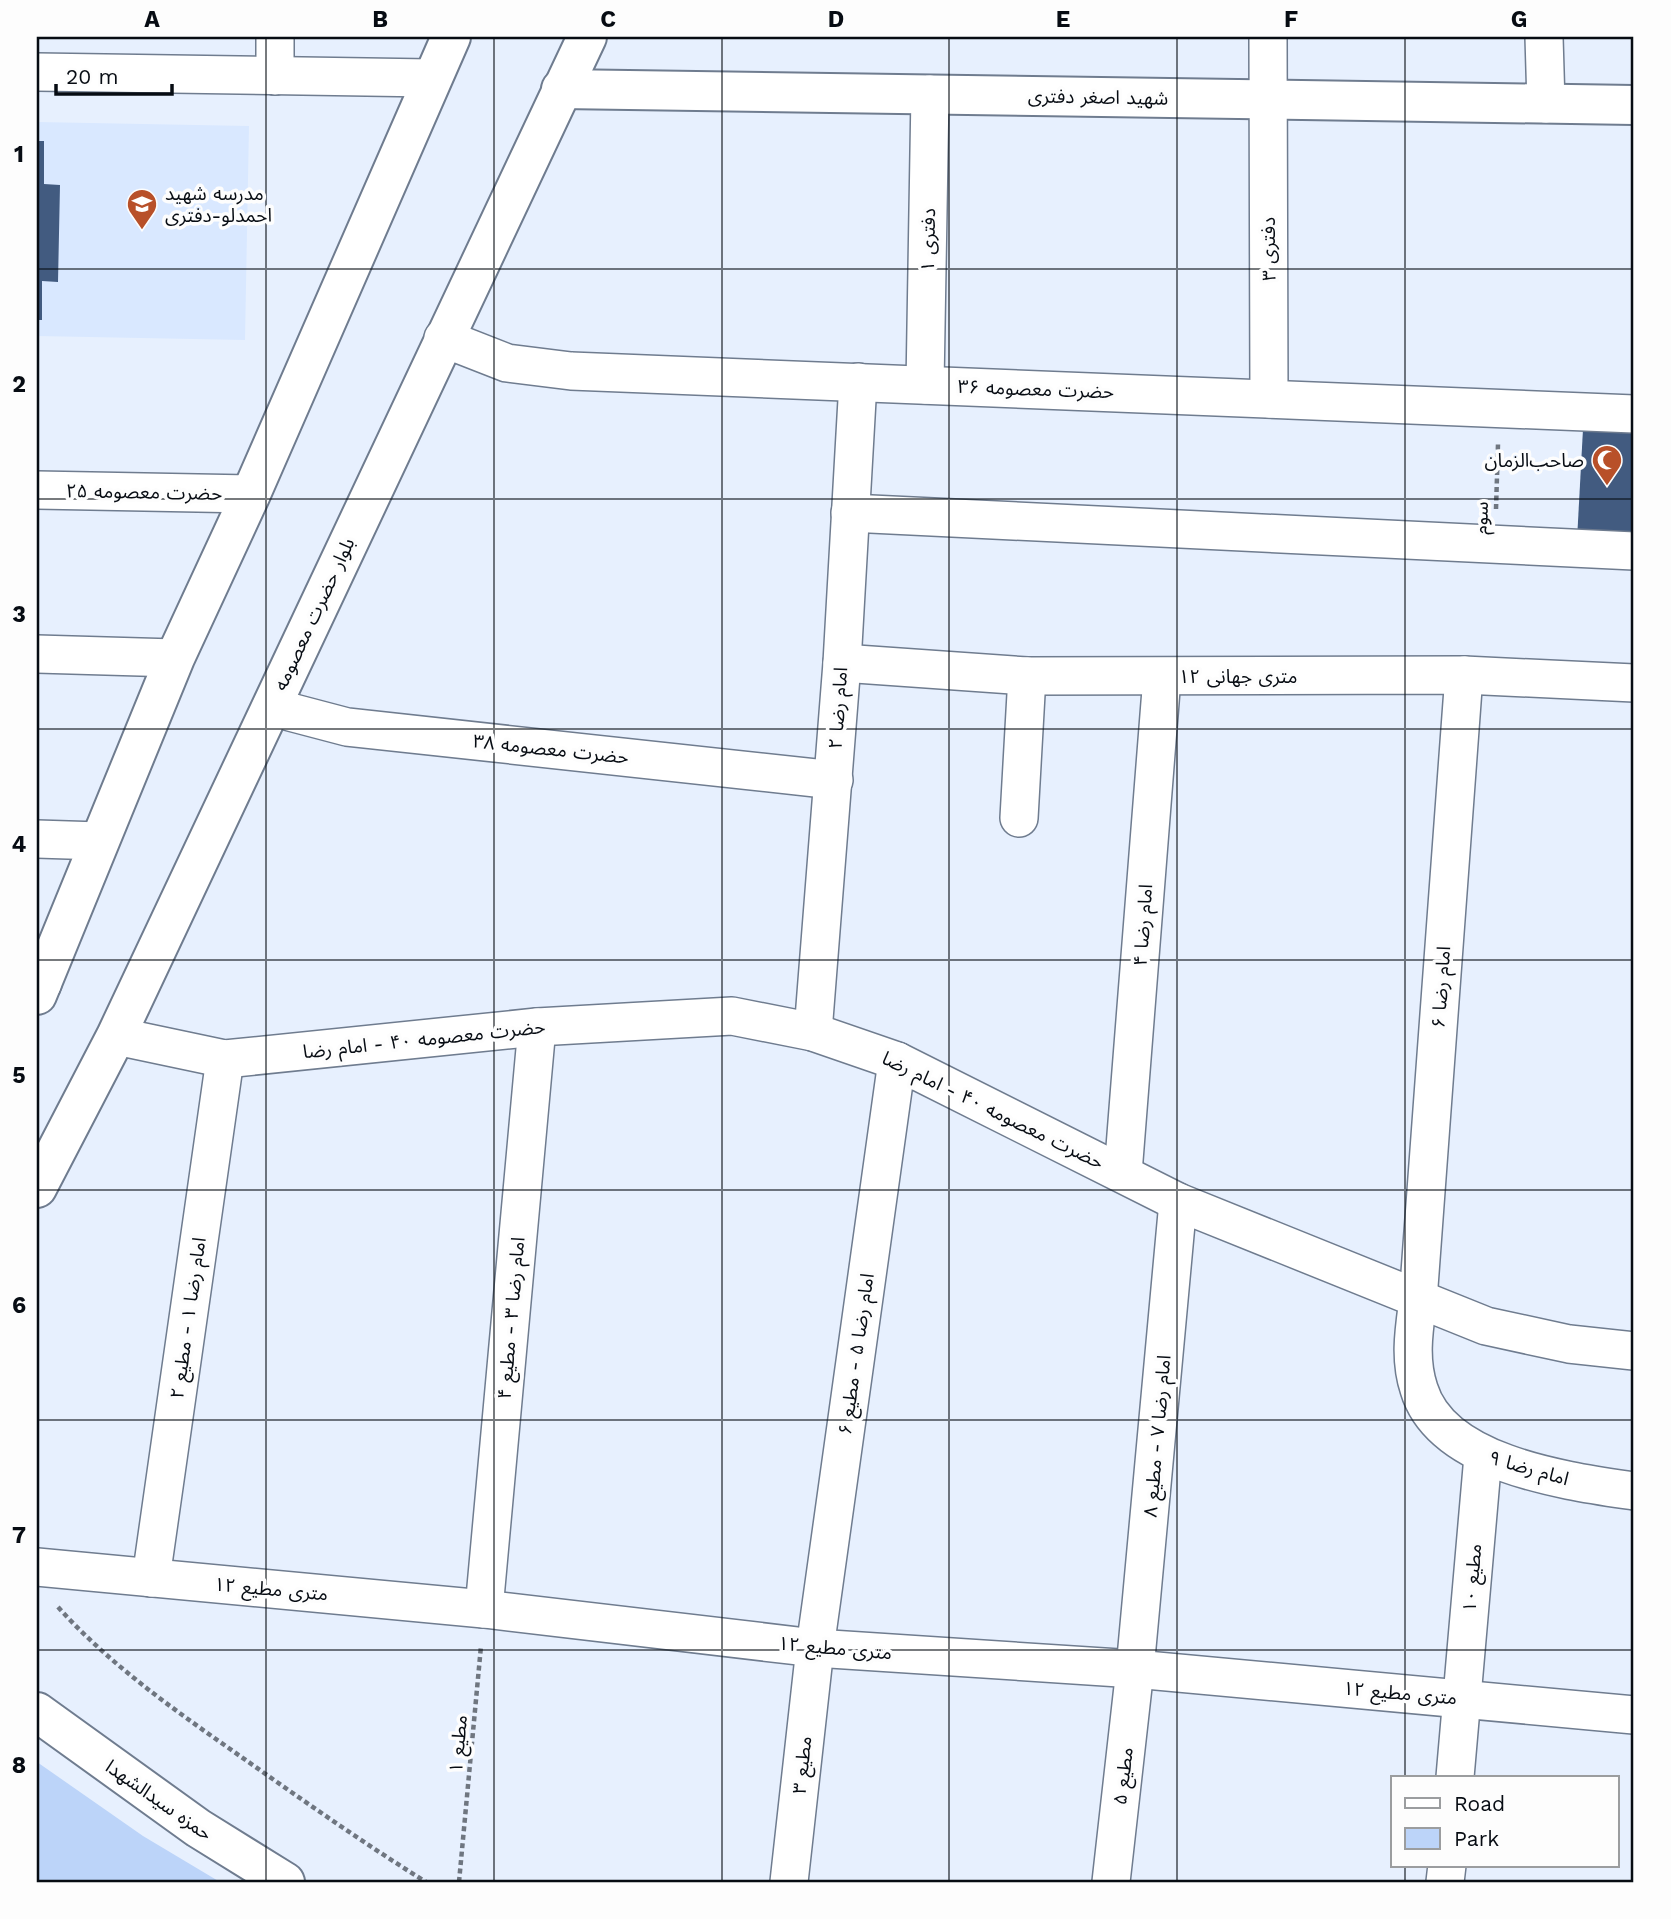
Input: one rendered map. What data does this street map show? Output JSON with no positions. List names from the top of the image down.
{
  "streets": {
    "main road": ["شهید اصغر دفتری", "بلوار حضرت معصومه", "حمزه سیدالشهدا"],
    "street": [
      "دفتری ۱",
      "دفتری ۳",
      "حضرت معصومه ۳۶",
      "حضرت معصومه ۲۵",
      "۱۲ متری جهانی",
      "امام رضا ۲",
      "حضرت معصومه ۳۸",
      "امام رضا ۴",
      "امام رضا ۶",
      "حضرت معصومه ۴۰ - امام رضا",
      "امام رضا ۱ - مطیع ۲",
      "امام رضا ۳ - مطیع ۴",
      "امام رضا ۵ - مطیع ۶",
      "امام رضا ۷ - مطیع ۸",
      "امام رضا ۹",
      "مطیع ۱۰",
      "۱۲ متری مطیع",
      "مطیع ۳",
      "مطیع ۵"
    ],
    "path": ["سوم", "مطیع ۱"]
  },
  "crossings": [
    ["شهید اصغر دفتری", "دفتری ۱"],
    ["شهید اصغر دفتری", "دفتری ۳"],
    ["شهید اصغر دفتری", "بلوار حضرت معصومه"],
    ["دفتری ۱", "حضرت معصومه ۳۶"],
    ["دفتری ۳", "حضرت معصومه ۳۶"],
    ["حضرت معصومه ۳۶", "سوم"],
    ["حضرت معصومه ۳۶", "بلوار حضرت معصومه"],
    ["حضرت معصومه ۳۶", "امام رضا ۲"],
    ["بلوار حضرت معصومه", "حضرت معصومه ۳۸"],
    ["بلوار حضرت معصومه", "حضرت معصومه ۴۰ - امام رضا"],
    ["۱۲ متری جهانی", "امام رضا ۲"],
    ["۱۲ متری جهانی", "امام رضا ۴"],
    ["۱۲ متری جهانی", "امام رضا ۶"],
    ["امام رضا ۲", "حضرت معصومه ۳۸"],
    ["امام رضا ۲", "حضرت معصومه ۴۰ - امام رضا"],
    ["امام رضا ۴", "حضرت معصومه ۴۰ - امام رضا"],
    ["امام رضا ۶", "حضرت معصومه ۴۰ - امام رضا"],
    ["امام رضا ۶", "امام رضا ۹"],
    ["حضرت معصومه ۴۰ - امام رضا", "امام رضا ۱ - مطیع ۲"],
    ["حضرت معصومه ۴۰ - امام رضا", "امام رضا ۳ - مطیع ۴"],
    ["حضرت معصومه ۴۰ - امام رضا", "امام رضا ۵ - مطیع ۶"],
    ["حضرت معصومه ۴۰ - امام رضا", "امام رضا ۷ - مطیع ۸"],
    ["حضرت معصومه ۴۰ - امام رضا", "امام رضا ۹"],
    ["امام رضا ۱ - مطیع ۲", "۱۲ متری مطیع"],
    ["امام رضا ۳ - مطیع ۴", "۱۲ متری مطیع"],
    ["امام رضا ۳ - مطیع ۴", "مطیع ۱"],
    ["امام رضا ۵ - مطیع ۶", "۱۲ متری مطیع"],
    ["امام رضا ۵ - مطیع ۶", "مطیع ۳"],
    ["امام رضا ۷ - مطیع ۸", "۱۲ متری مطیع"],
    ["امام رضا ۷ - مطیع ۸", "مطیع ۵"],
    ["امام رضا ۹", "مطیع ۱۰"],
    ["مطیع ۱۰", "۱۲ متری مطیع"],
    ["۱۲ متری مطیع", "مطیع ۱"],
    ["۱۲ متری مطیع", "مطیع ۳"],
    ["۱۲ متری مطیع", "مطیع ۵"]
  ],
  "places": {
    "school or university": ["مدرسه شهید احمدلو-دفتری"],
    "mosque": ["صاحب‌الزمان"]
  },
  "legend": ["Road", "Park"],
  "scale_bar": "20 m",
  "grid": {
    "columns": [
      "A",
      "B",
      "C",
      "D",
      "E",
      "F",
      "G"
    ],
    "rows": [
      "1",
      "2",
      "3",
      "4",
      "5",
      "6",
      "7",
      "8"
    ]
  }
}
